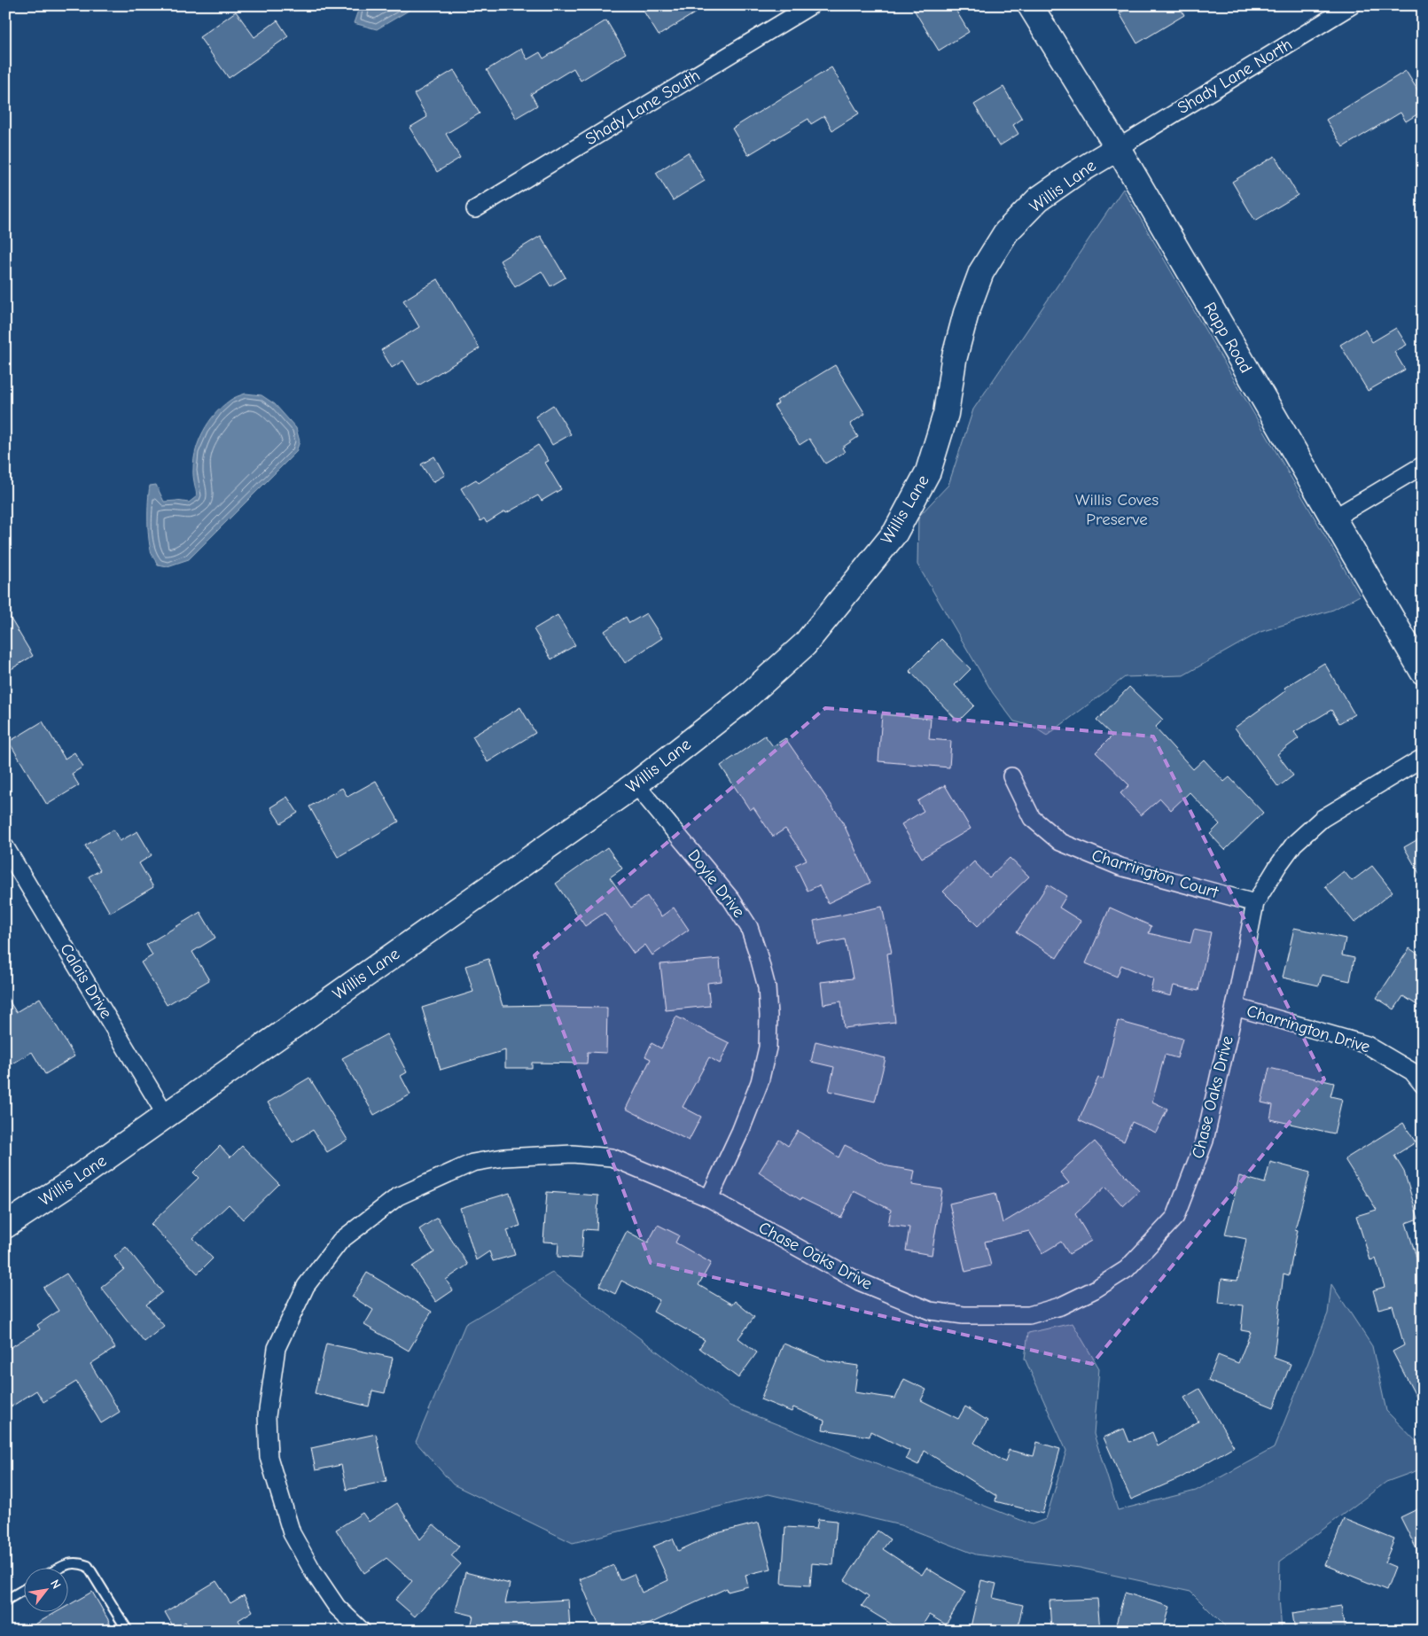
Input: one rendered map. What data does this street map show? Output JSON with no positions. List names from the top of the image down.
{
  "streets": {
    "street": [
      "Shady Lane North",
      "Shady Lane South",
      "Willis Lane",
      "Rapp Road",
      "Charrington Court",
      "Doyle Drive",
      "Calais Drive",
      "Charrington Drive",
      "Chase Oaks Drive"
    ]
  },
  "crossings": [
    ["Shady Lane North", "Willis Lane"],
    ["Shady Lane North", "Rapp Road"],
    ["Willis Lane", "Rapp Road"],
    ["Willis Lane", "Doyle Drive"],
    ["Willis Lane", "Calais Drive"],
    ["Charrington Court", "Chase Oaks Drive"],
    ["Doyle Drive", "Chase Oaks Drive"],
    ["Charrington Drive", "Chase Oaks Drive"]
  ],
  "parks": ["Willis Coves Preserve"],
  "north": "top right"
}
